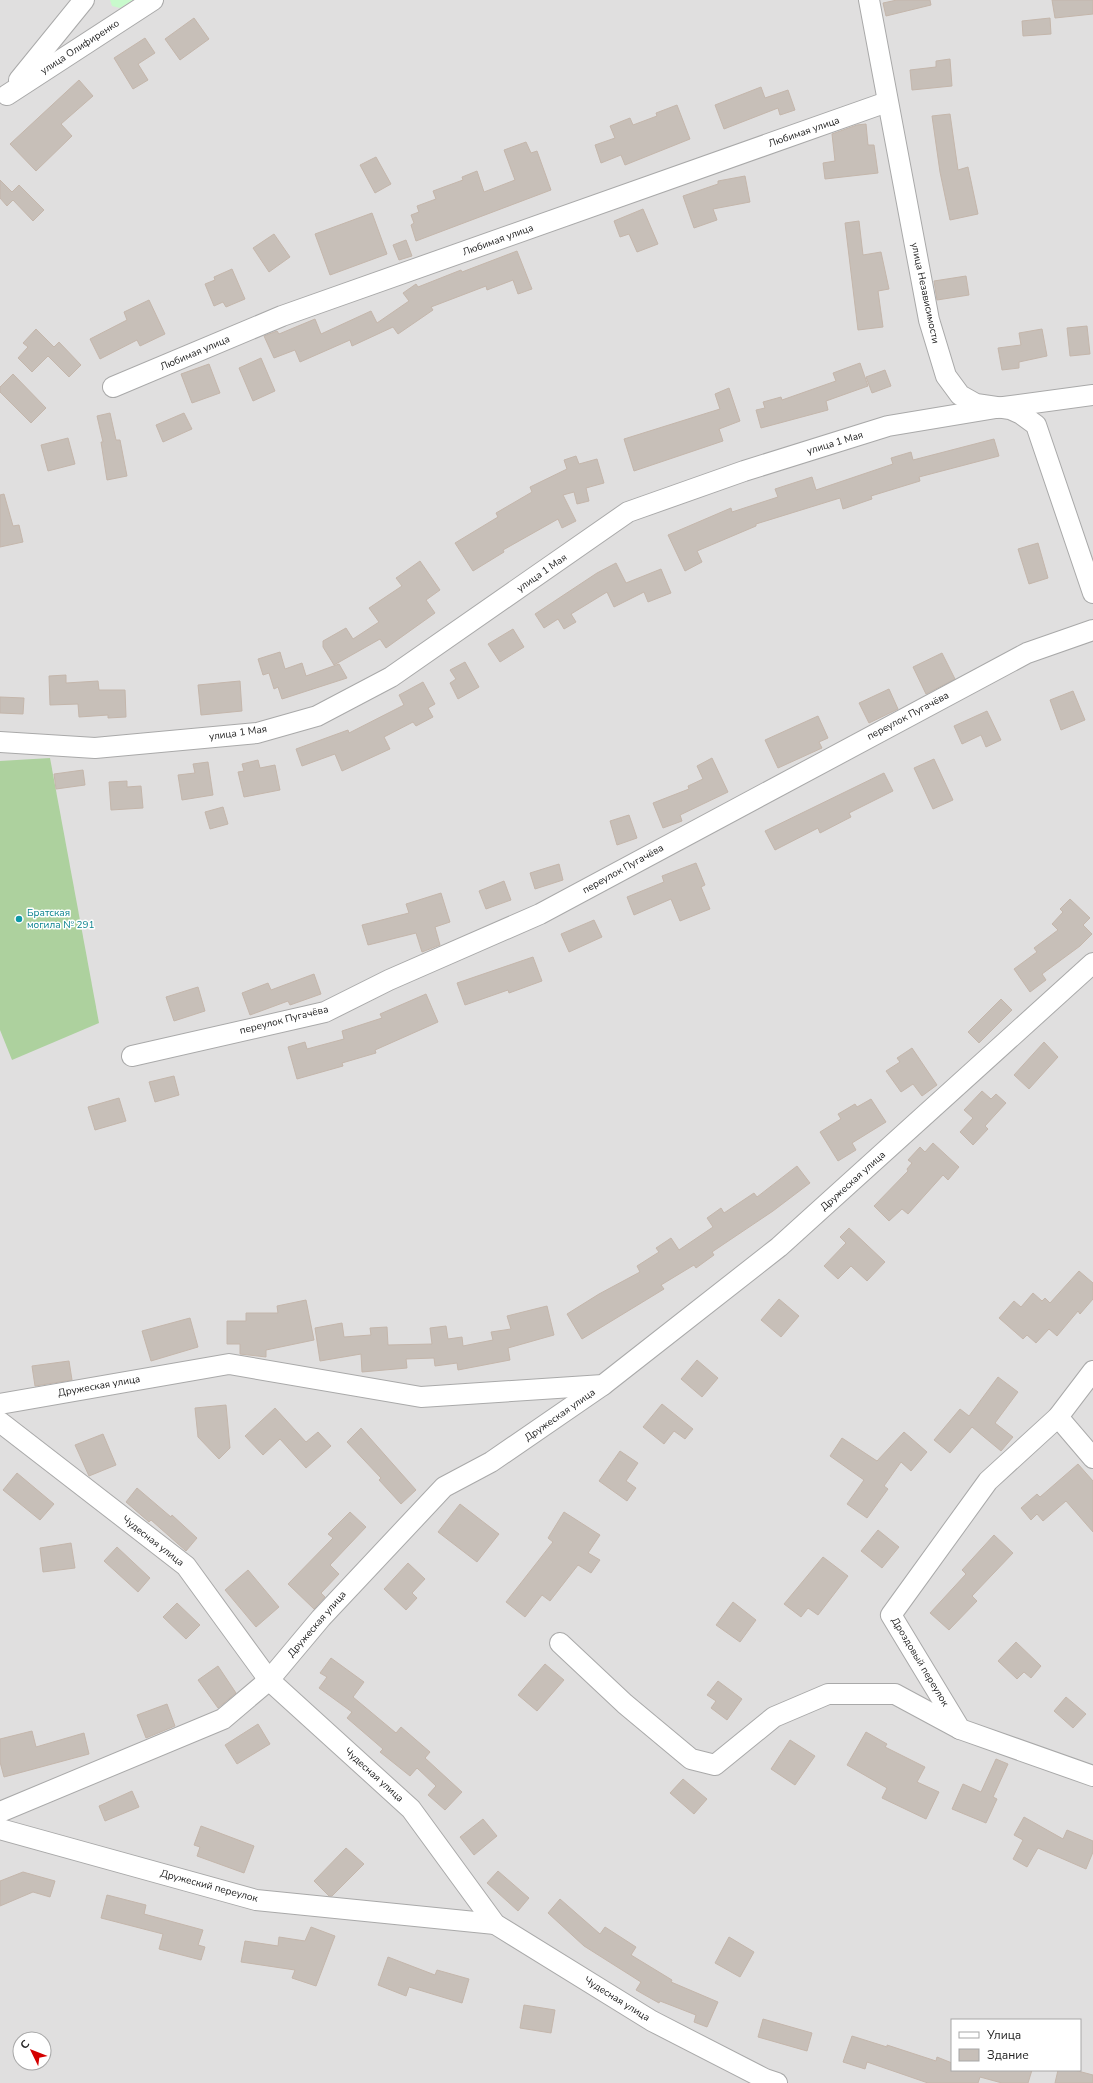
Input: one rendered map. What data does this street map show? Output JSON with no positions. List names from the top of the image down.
{
  "streets": {
    "street": [
      "улица Олифиренко",
      "Любимая улица",
      "улица Независимости",
      "улица 1 Мая",
      "переулок Пугачёва",
      "Дружеская улица",
      "Чудесная улица",
      "Дроздовый переулок",
      "Дружеский переулок"
    ]
  },
  "crossings": [
    ["Любимая улица", "улица Независимости"],
    ["улица Независимости", "улица 1 Мая"],
    ["Дружеская улица", "Чудесная улица"],
    ["Чудесная улица", "Дружеский переулок"]
  ],
  "places": ["Братская могила № 291"],
  "legend": ["Улица", "Здание"],
  "north": "top left"
}
